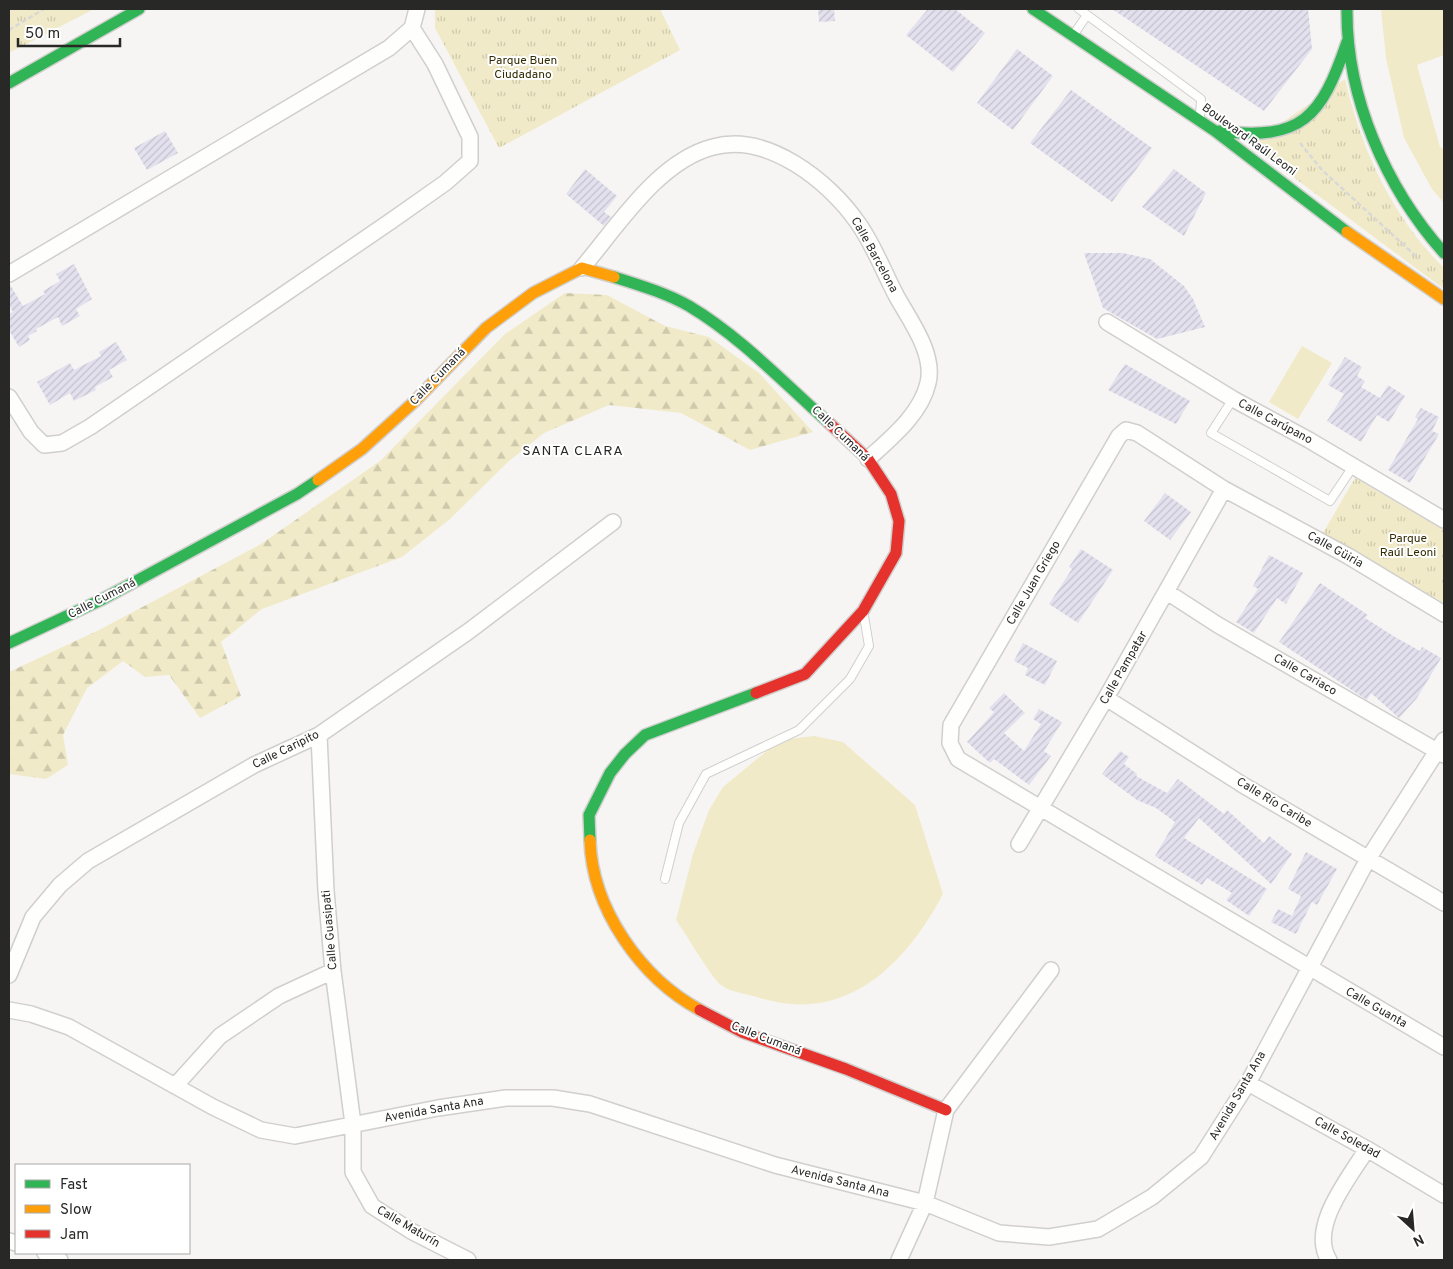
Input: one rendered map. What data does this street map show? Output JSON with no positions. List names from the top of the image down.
{
  "streets": {
    "street": [
      "Boulevard Raúl Leoni",
      "Calle Barcelona",
      "Calle Cumaná",
      "Calle Carúpano",
      "Calle Güiria",
      "Calle Juan Griego",
      "Calle Pampatar",
      "Calle Cariaco",
      "Calle Caripito",
      "Calle Río Caribe",
      "Calle Guasipati",
      "Calle Guanta",
      "Avenida Santa Ana",
      "Calle Soledad",
      "Calle Maturín"
    ]
  },
  "crossings": [
    ["Calle Barcelona", "Calle Cumaná"],
    ["Calle Güiria", "Calle Juan Griego"],
    ["Calle Güiria", "Calle Pampatar"],
    ["Calle Juan Griego", "Calle Pampatar"],
    ["Calle Juan Griego", "Calle Guanta"],
    ["Calle Pampatar", "Calle Cariaco"],
    ["Calle Pampatar", "Calle Río Caribe"],
    ["Calle Pampatar", "Calle Guanta"],
    ["Calle Cariaco", "Avenida Santa Ana"],
    ["Calle Caripito", "Calle Guasipati"],
    ["Calle Río Caribe", "Avenida Santa Ana"],
    ["Calle Guasipati", "Avenida Santa Ana"],
    ["Calle Guasipati", "Calle Maturín"],
    ["Calle Guanta", "Avenida Santa Ana"],
    ["Avenida Santa Ana", "Calle Soledad"],
    ["Avenida Santa Ana", "Calle Maturín"]
  ],
  "districts": ["SANTA CLARA"],
  "parks": ["Parque Buen Ciudadano", "Parque Raúl Leoni"],
  "legend": ["Fast", "Slow", "Jam"],
  "scale_bar": "50 m",
  "north": "bottom right"
}
